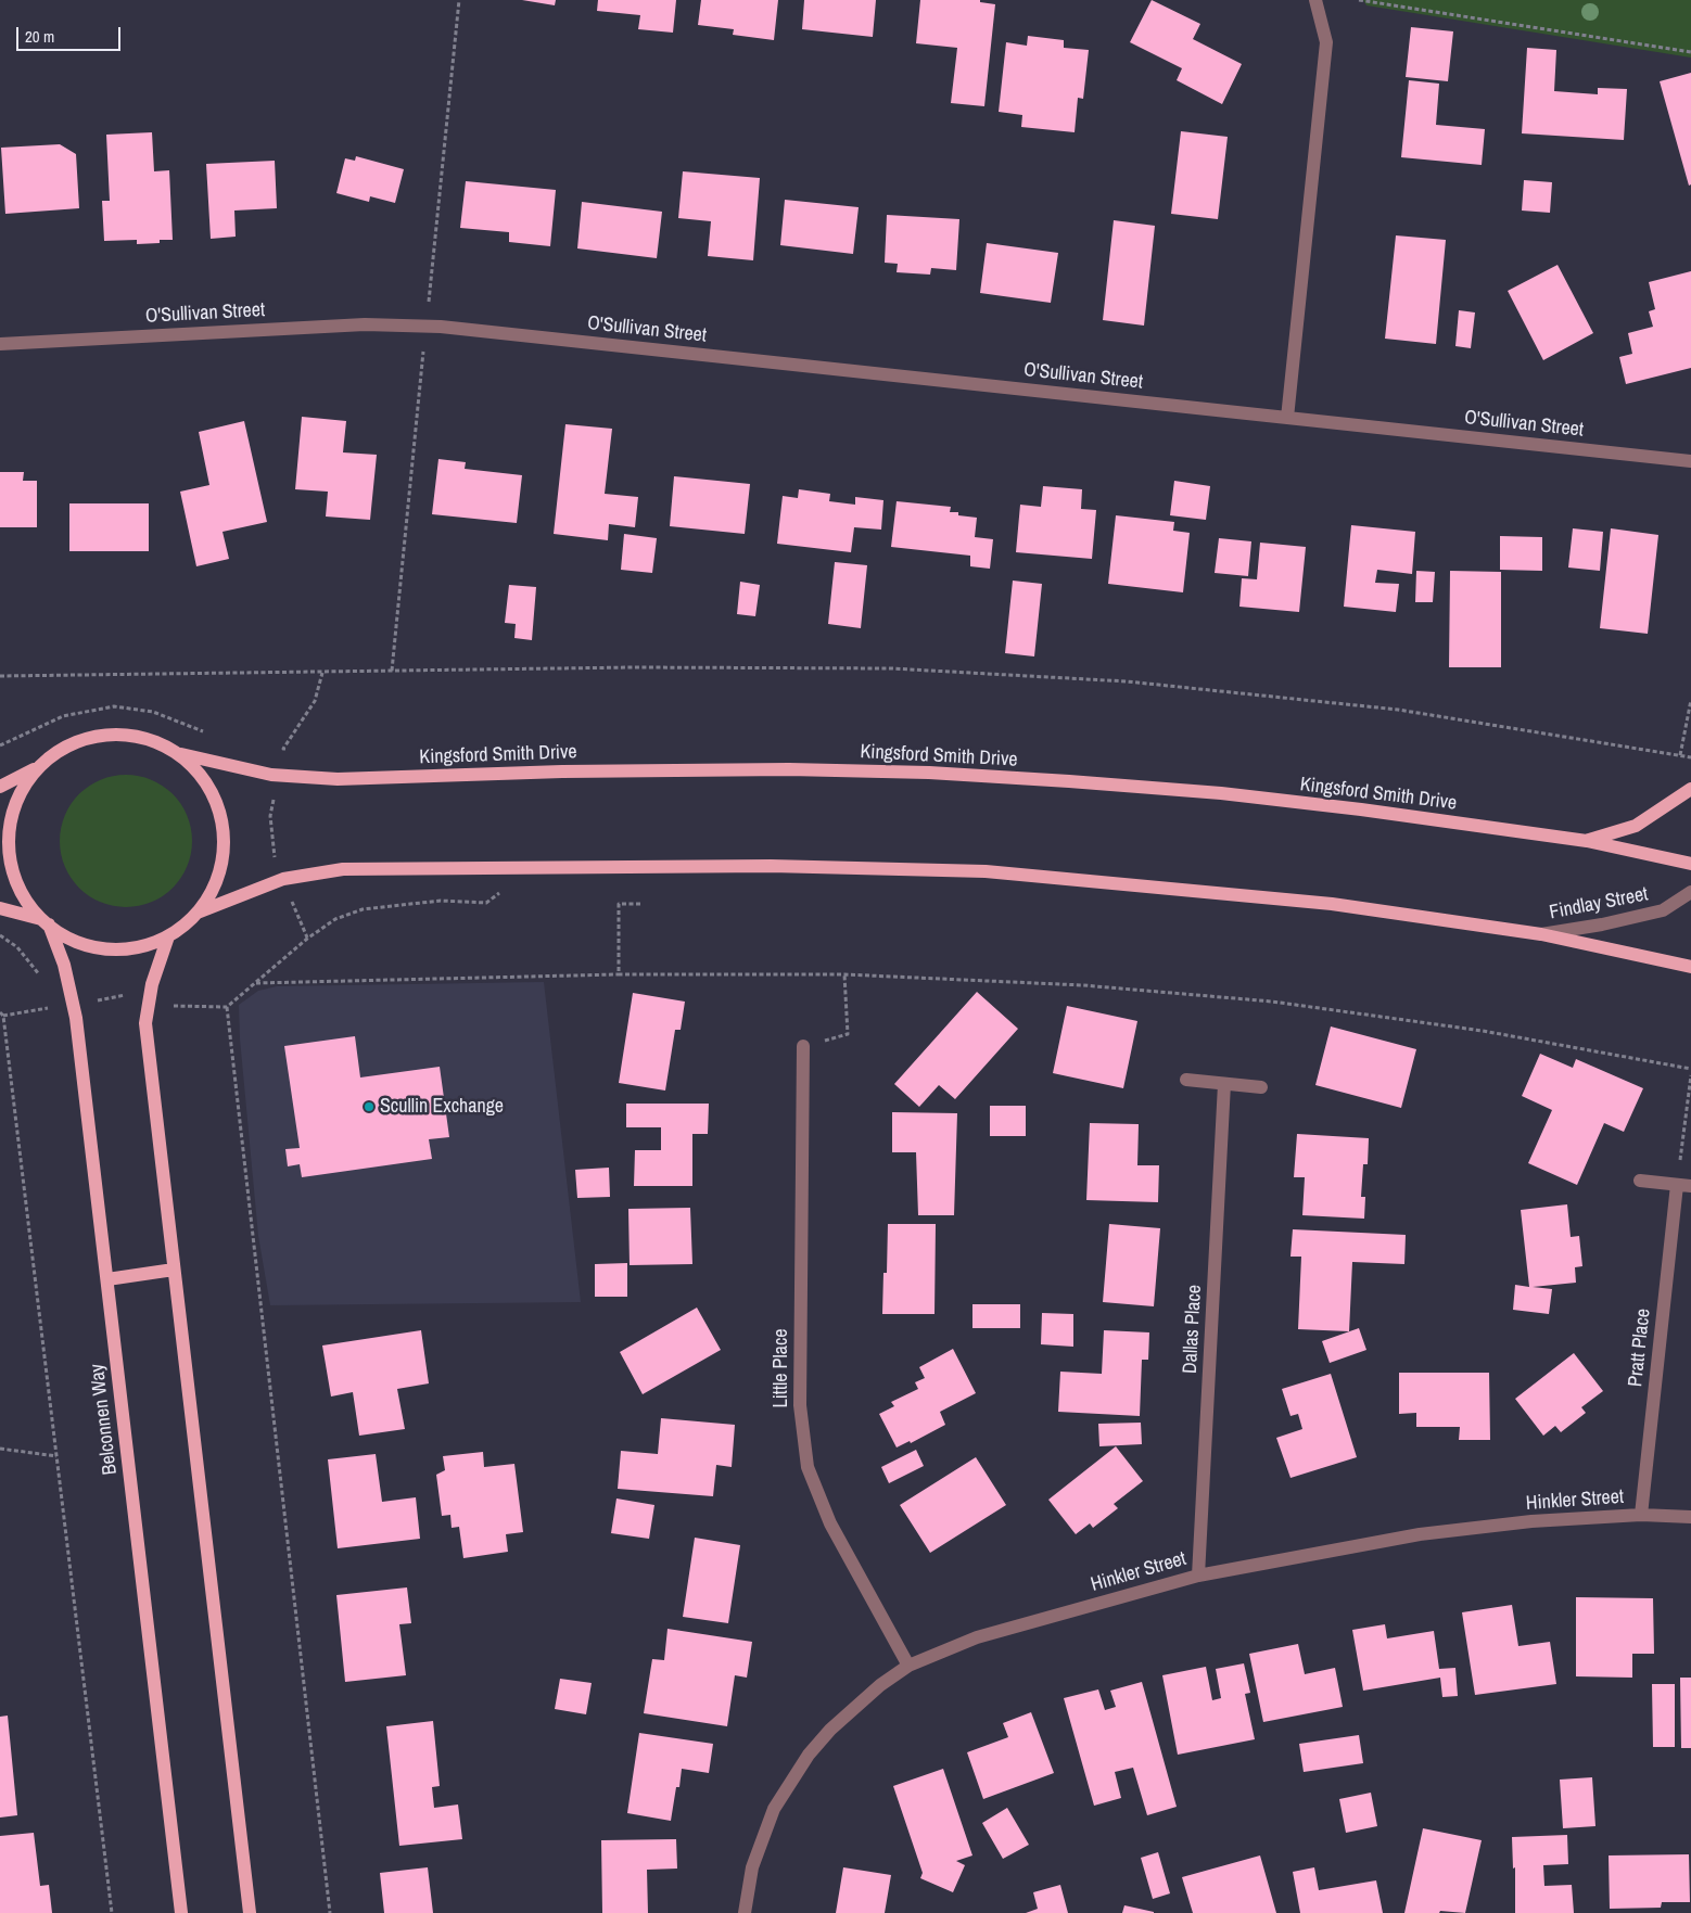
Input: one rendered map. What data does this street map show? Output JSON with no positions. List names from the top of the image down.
{
  "streets": {
    "main road": ["Kingsford Smith Drive", "Belconnen Way"],
    "street": [
      "O'Sullivan Street",
      "Findlay Street",
      "Dallas Place",
      "Pratt Place",
      "Little Place",
      "Hinkler Street"
    ]
  },
  "crossings": [
    ["Dallas Place", "Hinkler Street"],
    ["Pratt Place", "Hinkler Street"],
    ["Little Place", "Hinkler Street"]
  ],
  "places": ["Scullin Exchange"],
  "scale_bar": "20 m"
}
